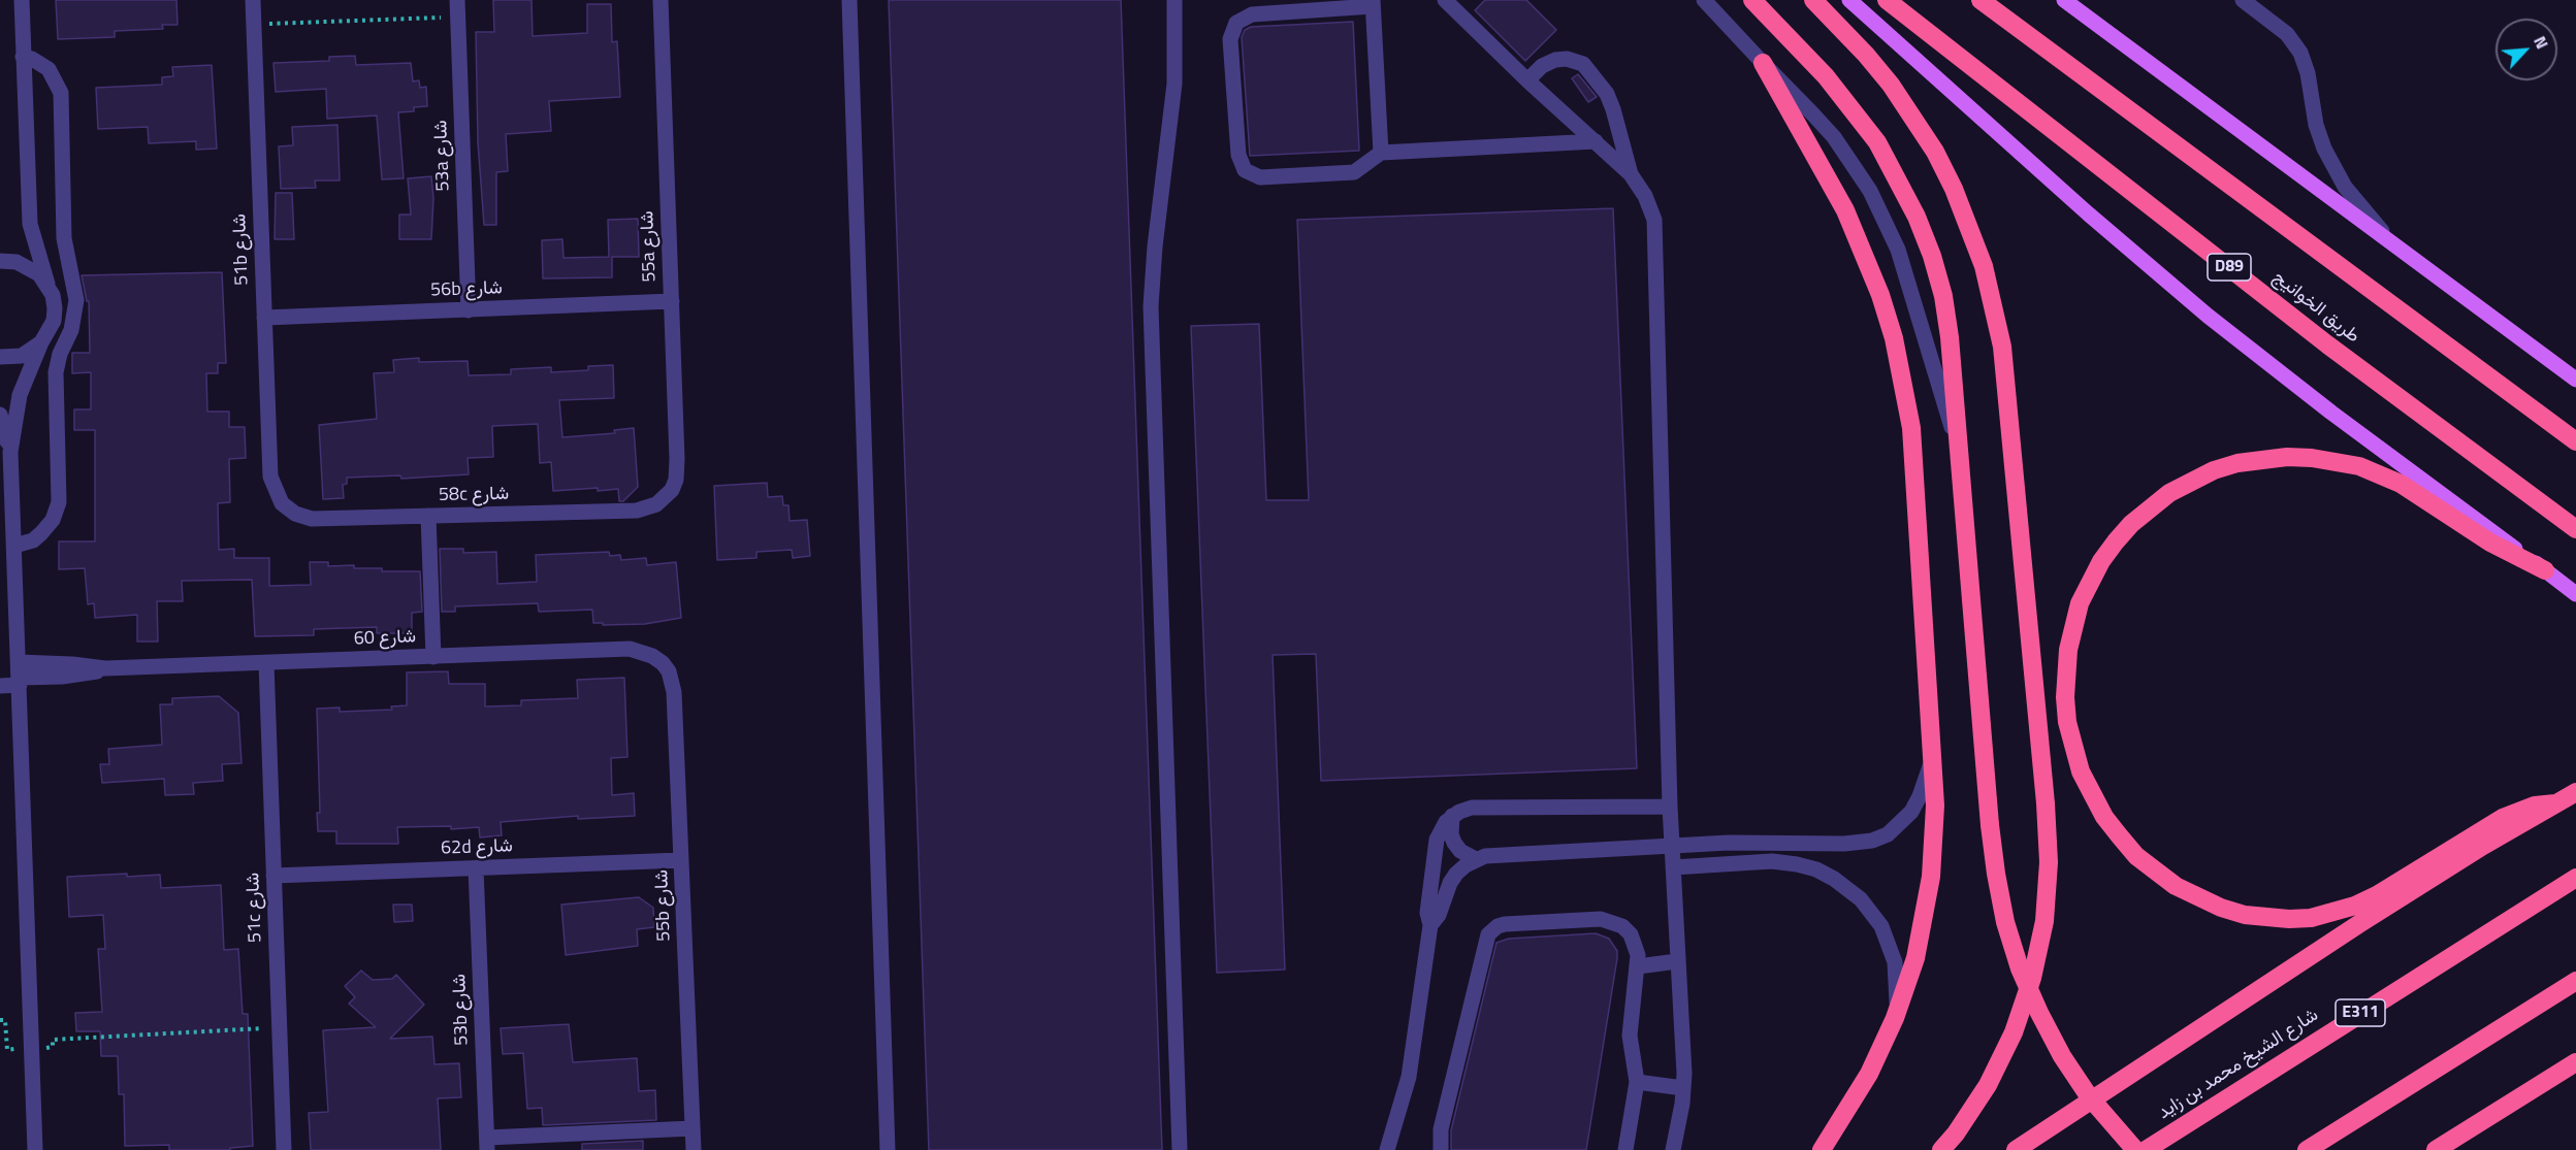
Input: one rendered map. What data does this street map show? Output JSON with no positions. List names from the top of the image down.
{
  "streets": {
    "highway": [
      "D89",
      "طريق الخوانيج",
      "E311",
      "شارع الشيخ محمد بن زايد"
    ],
    "street": [
      "53a شارع",
      "55a شارع",
      "51b شارع",
      "56b شارع",
      "58c شارع",
      "شارع 60",
      "62d شارع",
      "55b شارع",
      "51c شارع",
      "53b شارع"
    ]
  },
  "crossings": [
    ["53a شارع", "56b شارع"],
    ["55a شارع", "56b شارع"],
    ["55a شارع", "58c شارع"],
    ["51b شارع", "56b شارع"],
    ["51b شارع", "58c شارع"],
    ["شارع 60", "55b شارع"],
    ["شارع 60", "51c شارع"],
    ["62d شارع", "55b شارع"],
    ["62d شارع", "51c شارع"],
    ["62d شارع", "53b شارع"]
  ],
  "north": "top right"
}
